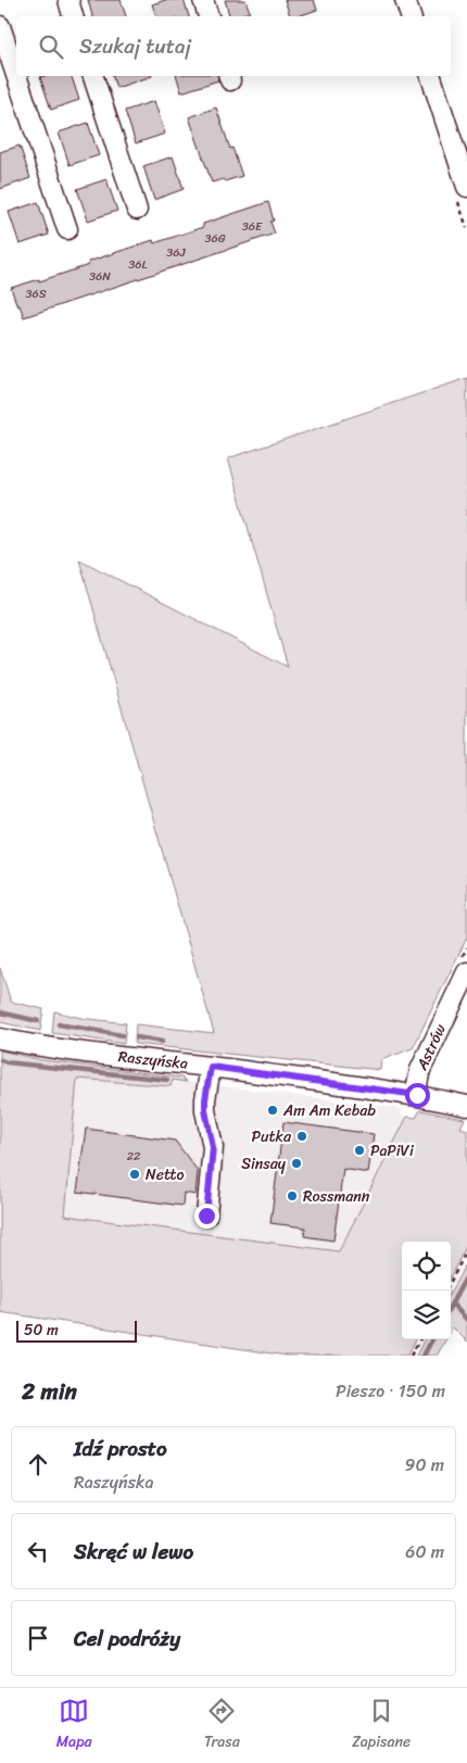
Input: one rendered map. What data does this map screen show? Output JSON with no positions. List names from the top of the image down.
{
  "streets": {
    "street": ["Astrów", "Raszyńska"]
  },
  "crossings": [
    ["Astrów", "Raszyńska"]
  ],
  "places": [
    "Am Am Kebab",
    "Putka",
    "PaPiVi",
    "Sinsay",
    "Netto",
    "Rossmann"
  ],
  "house_numbers": [
    "36E",
    "36G",
    "36J",
    "36L",
    "36N",
    "36S",
    "22"
  ],
  "scale_bar": "50 m",
  "page": {
    "search": "Szukaj tutaj",
    "scale": "50 m",
    "heading": ["2 min", "Pieszo · 150 m"],
    "list": [
      ["Idź prosto", "Raszyńska", "90 m"],
      ["Skręć w lewo", "60 m"],
      "Cel podróży"
    ],
    "nav": ["Mapa", "Trasa", "Zapisane"]
  }
}
